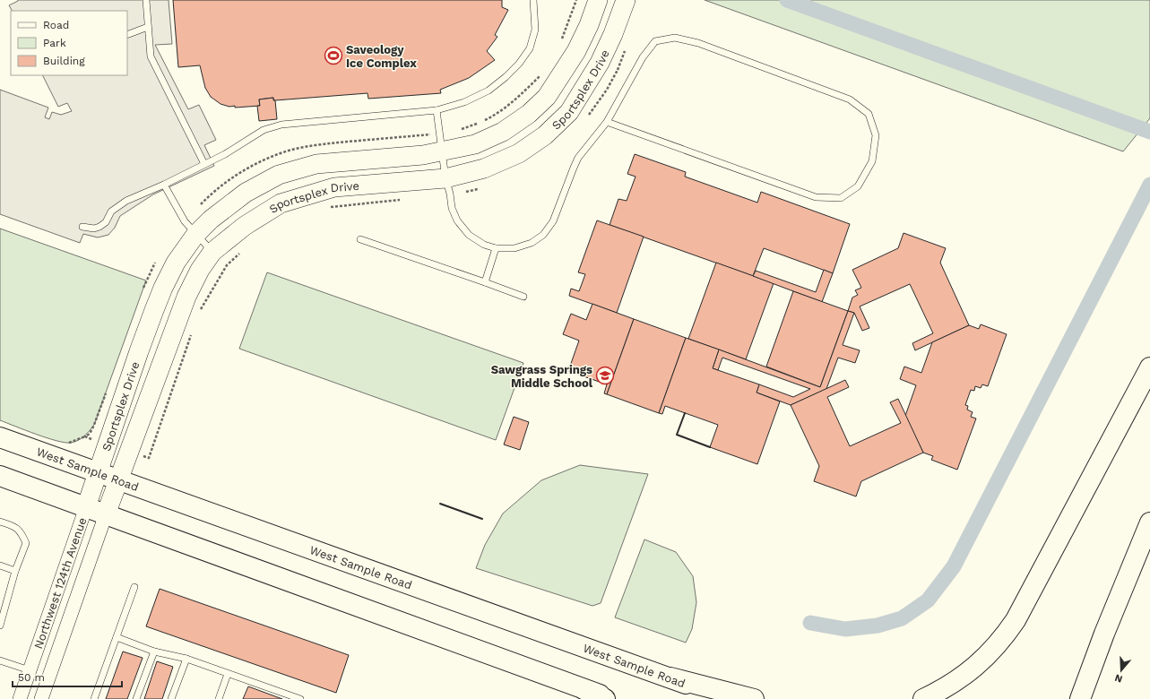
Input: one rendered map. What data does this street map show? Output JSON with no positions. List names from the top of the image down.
{
  "streets": {
    "main road": ["West Sample Road"],
    "street": ["Sportsplex Drive", "Northwest 124th Avenue"]
  },
  "crossings": [
    ["Sportsplex Drive", "West Sample Road"],
    ["Sportsplex Drive", "Northwest 124th Avenue"]
  ],
  "places": {
    "sports": ["Saveology Ice Complex"],
    "school or university": ["Sawgrass Springs Middle School"]
  },
  "legend": ["Road", "Park", "Building"],
  "scale_bar": "50 m",
  "north": "bottom"
}
